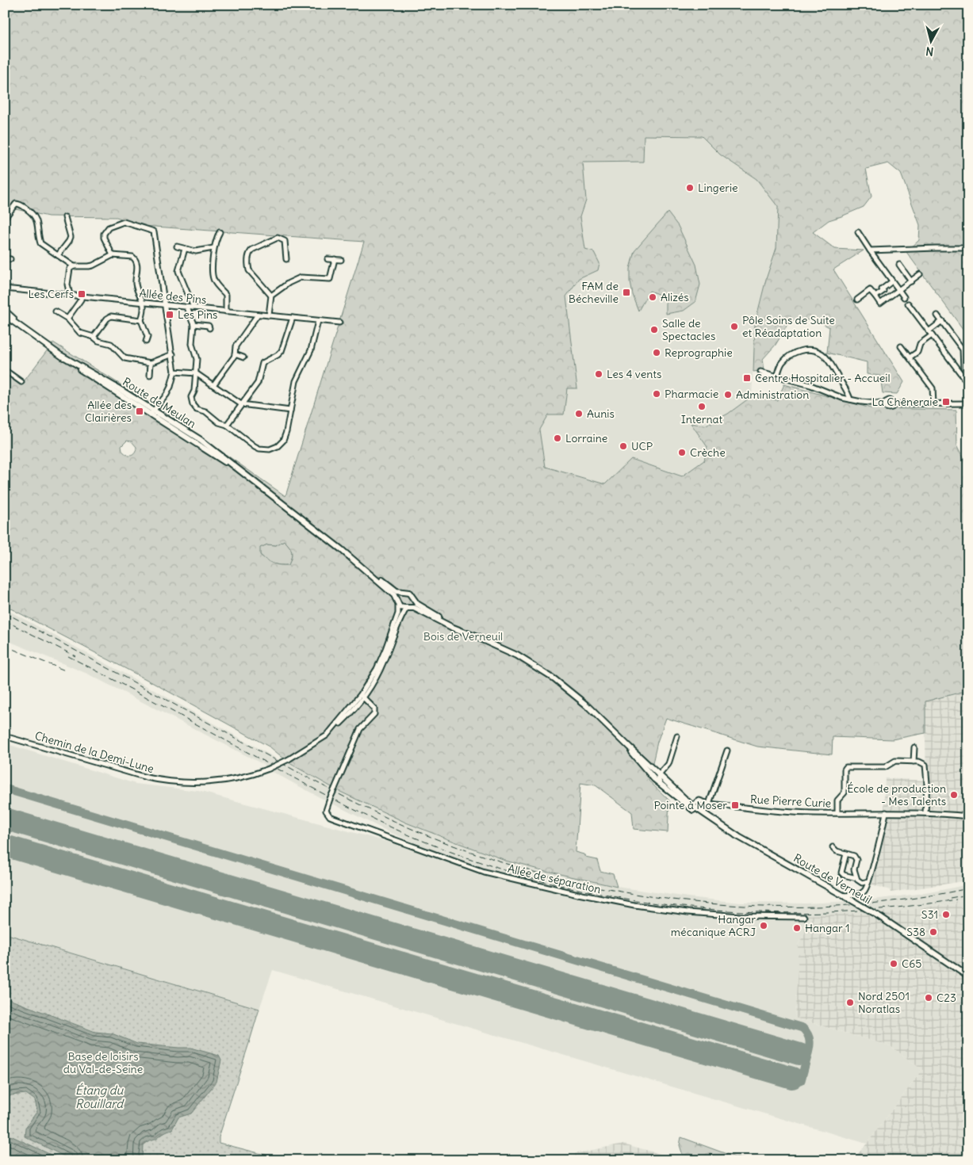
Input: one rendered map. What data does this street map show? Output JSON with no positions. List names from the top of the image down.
{
  "streets": {
    "main road": ["Route de Meulan", "Route de Verneuil"],
    "street": [
      "Allée des Pins",
      "Chemin de la Demi-Lune",
      "Rue Pierre Curie",
      "Allée de séparation"
    ]
  },
  "crossings": [
    ["Route de Meulan", "Route de Verneuil"],
    ["Chemin de la Demi-Lune", "Allée de séparation"],
    ["Rue Pierre Curie", "Route de Verneuil"]
  ],
  "water": ["Étang du Rouillard"],
  "parks": ["Bois de Verneuil", "Base de loisirs du Val-de-Seine"],
  "places": {
    "other": [
      "Lingerie",
      "Alizés",
      "Pôle Soins de Suite et Réadaptation",
      "Salle de Spectacles",
      "Reprographie",
      "Les 4 vents",
      "Pharmacie",
      "Administration",
      "Internat",
      "Aunis",
      "Lorraine",
      "UCP",
      "Crèche",
      "École de production - Mes Talents",
      "S31",
      "Hangar mécanique ACRJ",
      "Hangar 1",
      "S38",
      "C65",
      "C23",
      "Nord 2501 Noratlas"
    ],
    "transit": [
      "FAM de Bécheville",
      "Les Cerfs",
      "Les Pins",
      "Centre Hospitalier - Accueil",
      "La Chêneraie",
      "Allée des Clairières",
      "Pointe à Moser"
    ]
  },
  "north": "bottom"
}
